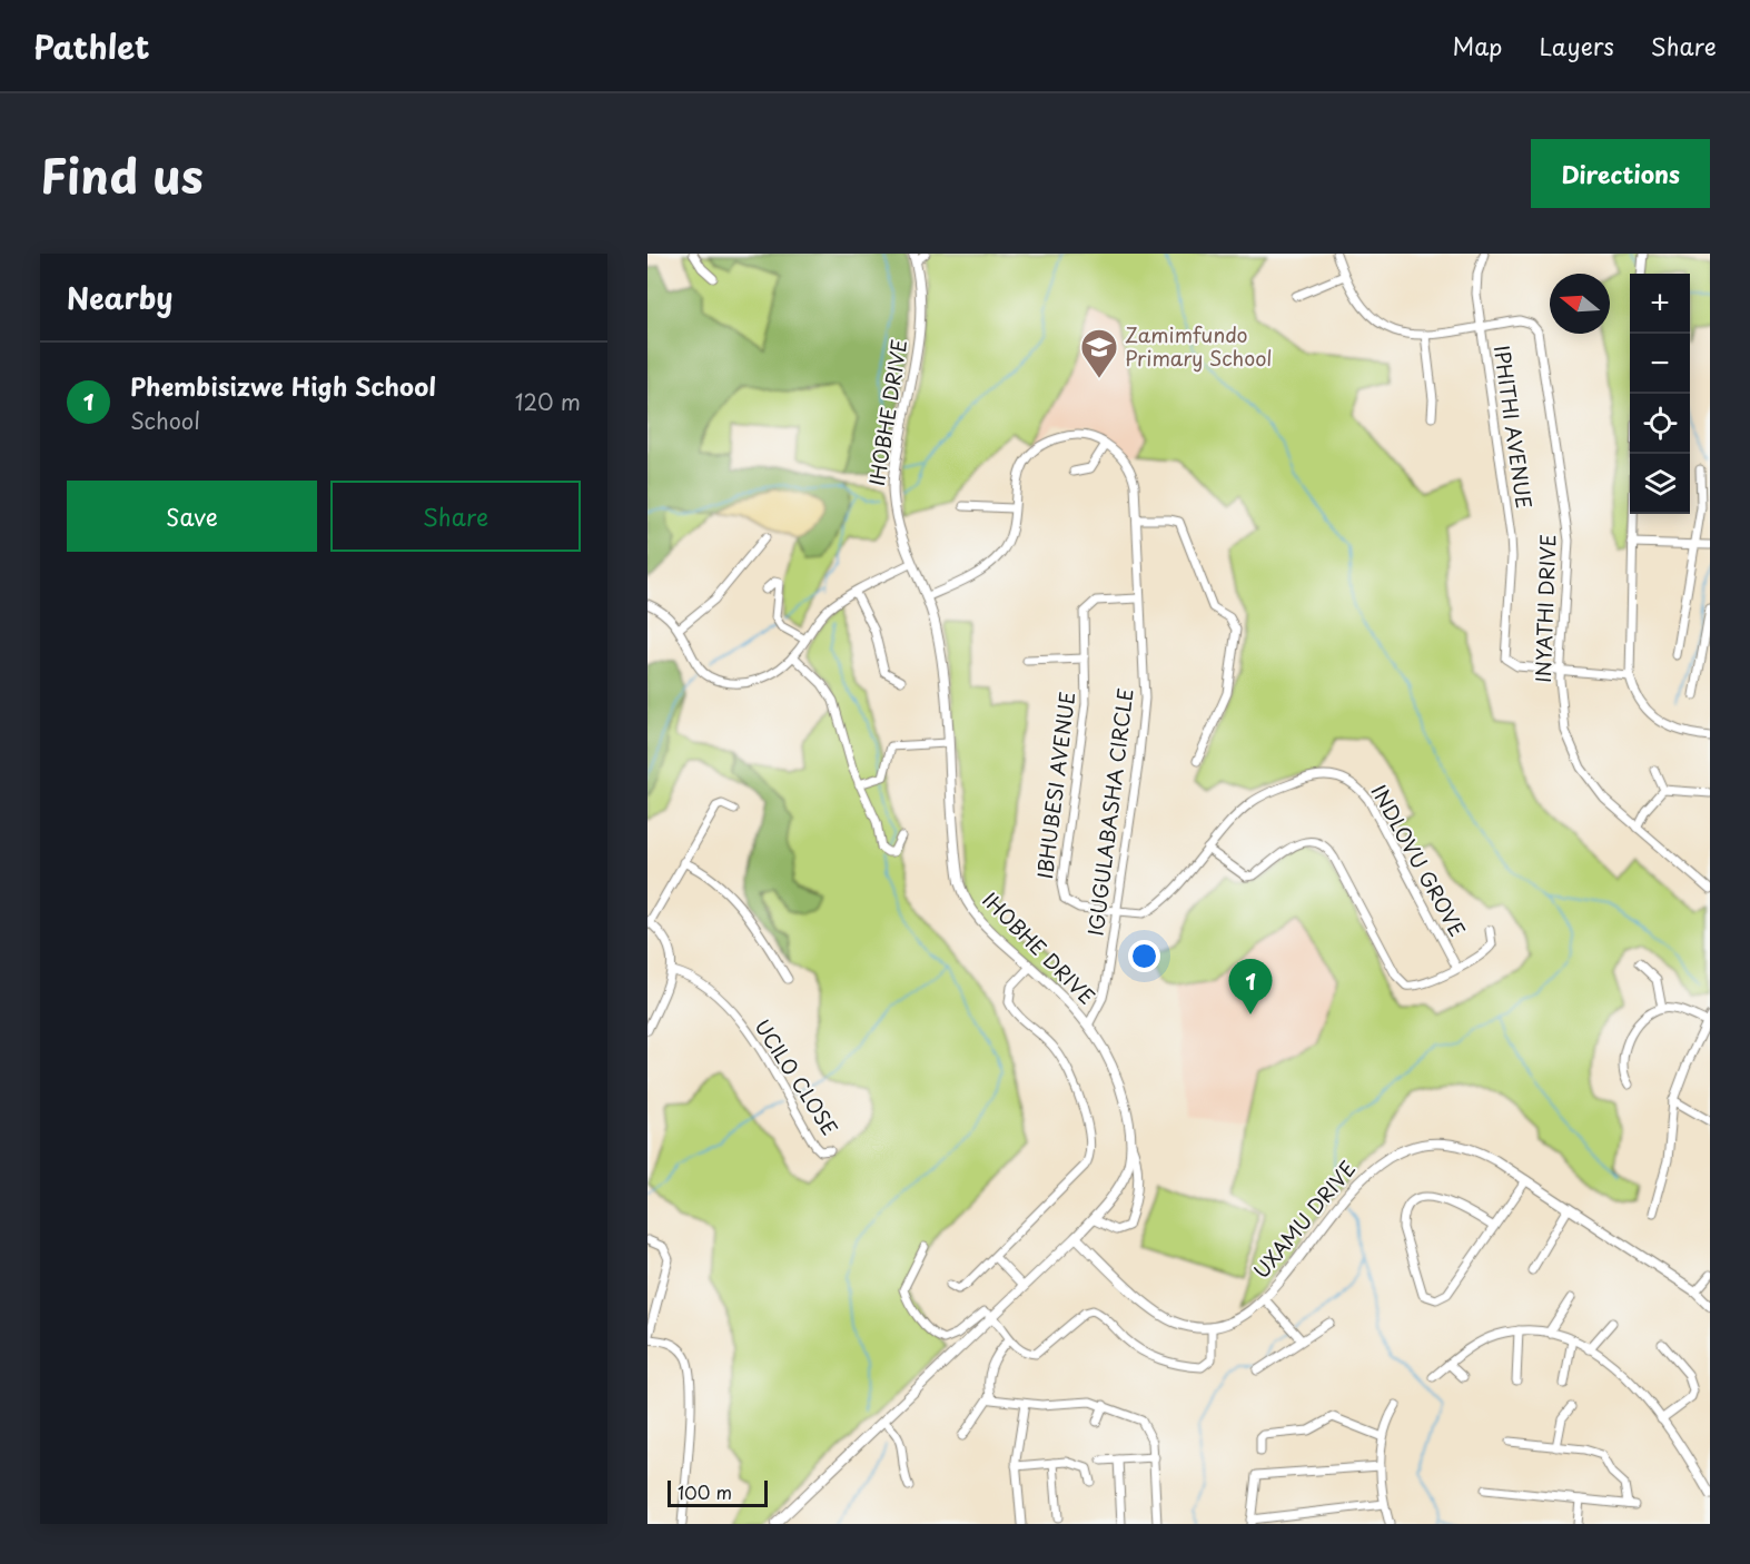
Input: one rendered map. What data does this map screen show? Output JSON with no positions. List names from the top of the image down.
{
  "streets": {
    "street": [
      "IHOBHE DRIVE",
      "IPHITHI AVENUE",
      "INYATHI DRIVE",
      "IBHUBESI AVENUE",
      "IGUGULABASHA CIRCLE",
      "INDLOVU GROVE",
      "UCILO CLOSE",
      "UXAMU DRIVE"
    ]
  },
  "crossings": [
    ["IHOBHE DRIVE", "IGUGULABASHA CIRCLE"],
    ["IHOBHE DRIVE", "UXAMU DRIVE"],
    ["IPHITHI AVENUE", "INYATHI DRIVE"],
    ["IBHUBESI AVENUE", "IGUGULABASHA CIRCLE"],
    ["IBHUBESI AVENUE", "INDLOVU GROVE"],
    ["IGUGULABASHA CIRCLE", "INDLOVU GROVE"]
  ],
  "places": {
    "school or university": ["Zamimfundo Primary School"]
  },
  "scale_bar": "100 m",
  "north": "left",
  "page": {
    "header": "Pathlet",
    "nav": ["Map", "Layers", "Share"],
    "title": "Find us",
    "buttons": [
      "Directions",
      ["Save", "Share"]
    ],
    "heading": "Nearby",
    "map_buttons": ["+", "−"],
    "list": [
      {
        "mark": "1",
        "name": "Phembisizwe High School",
        "note": "School",
        "value": "120 m"
      }
    ],
    "pins": "1",
    "scale": "100 m"
  }
}
